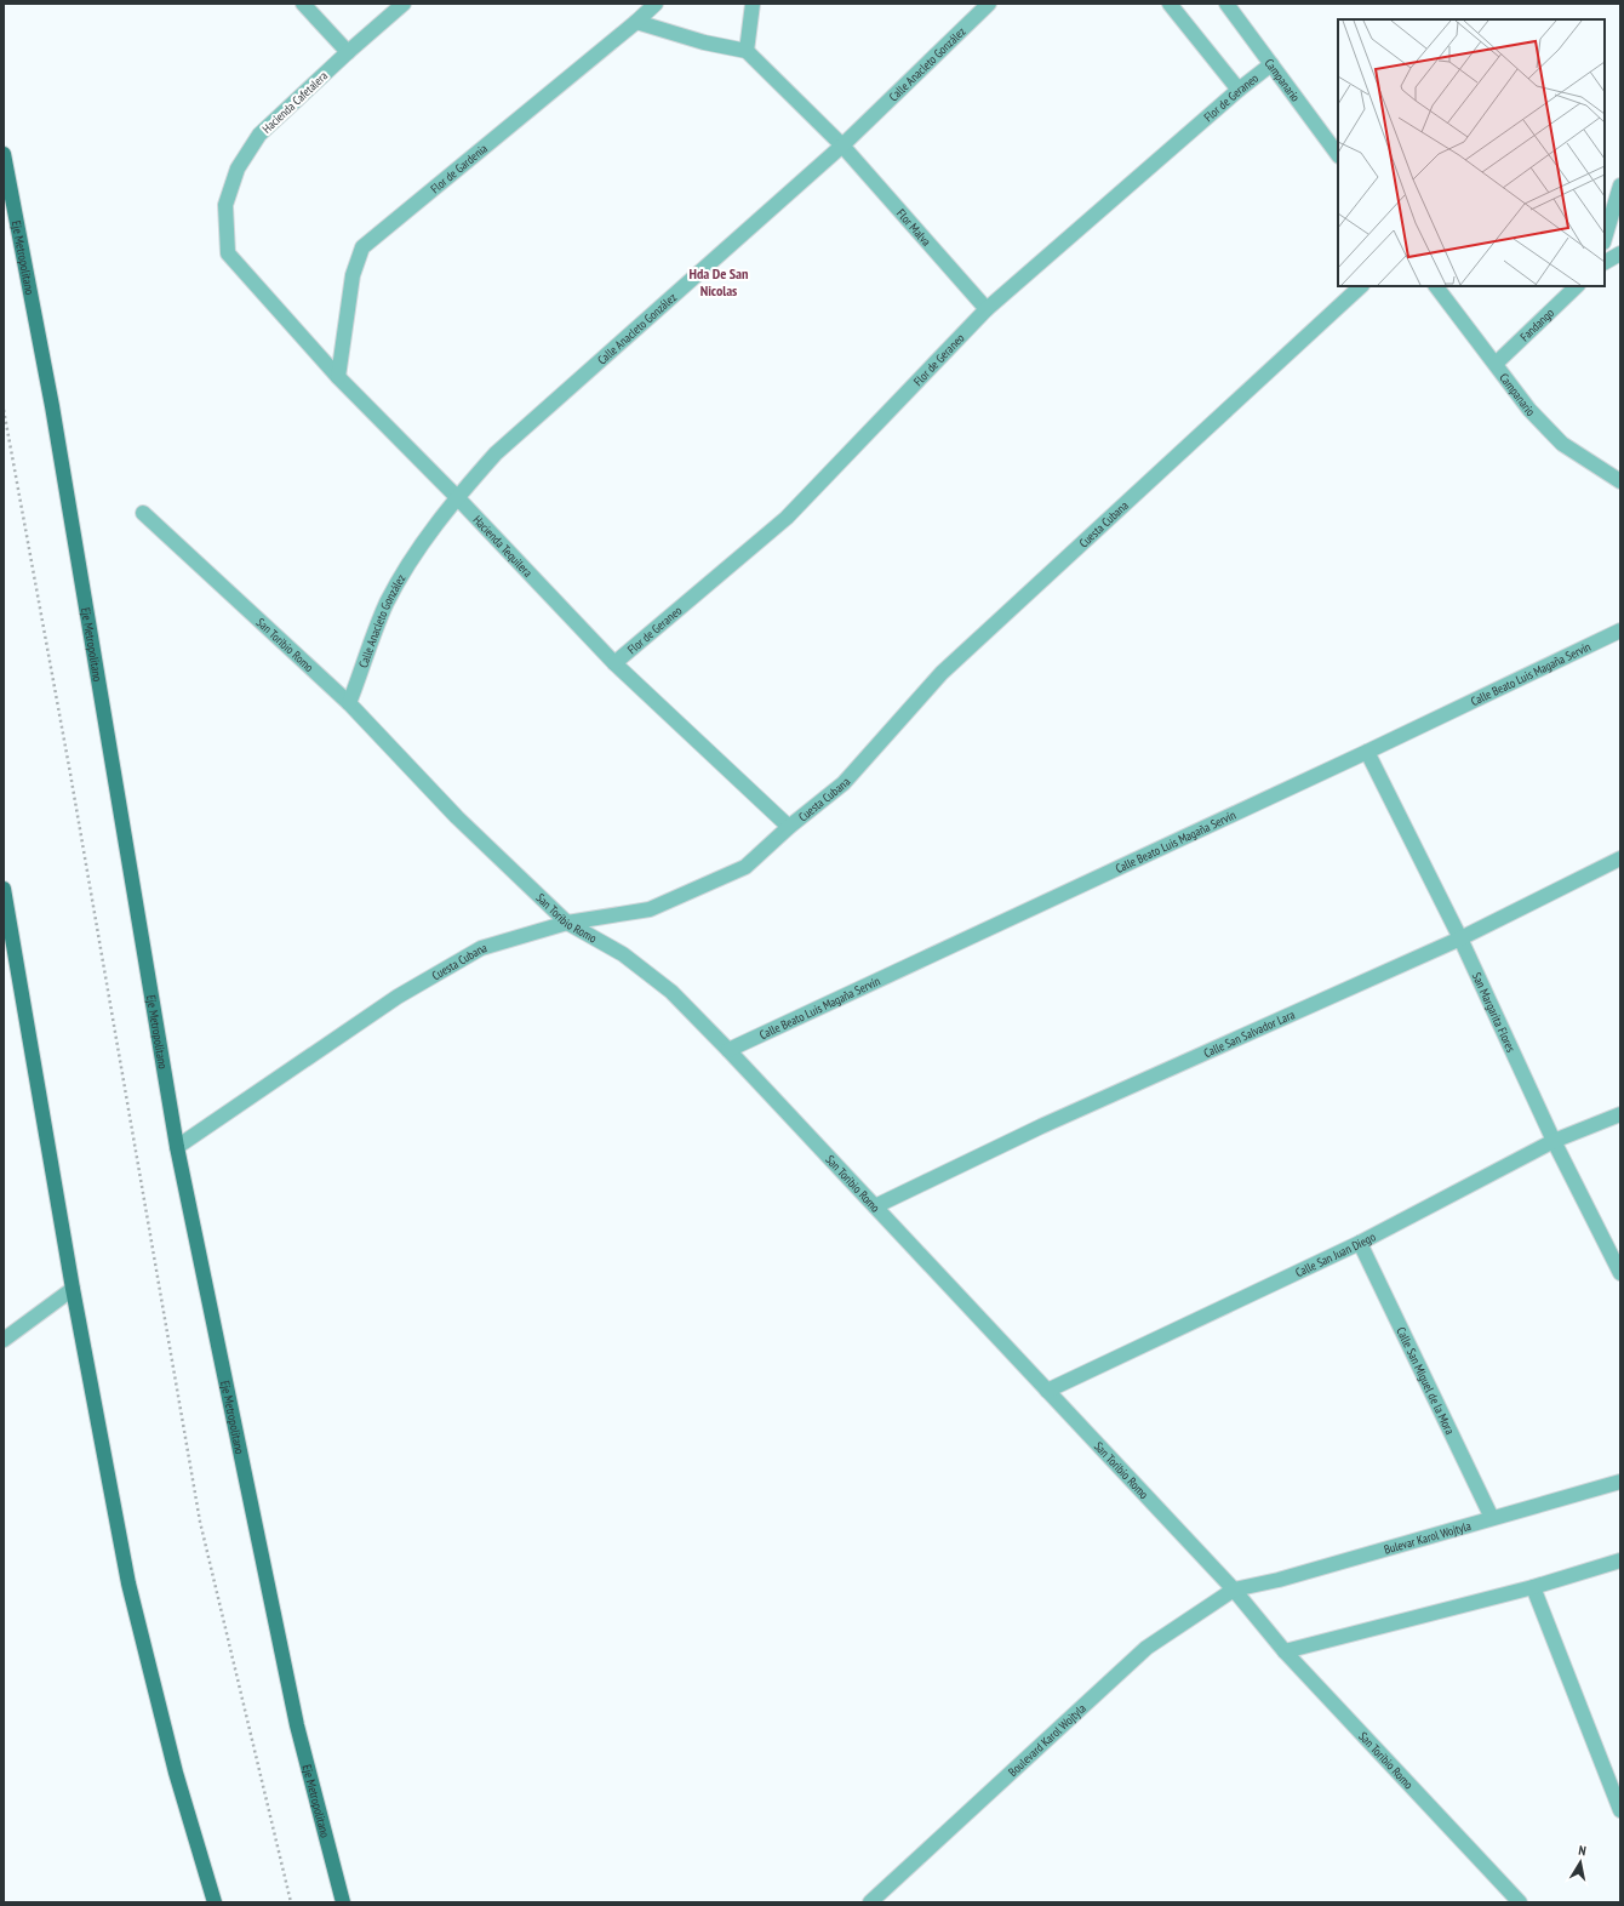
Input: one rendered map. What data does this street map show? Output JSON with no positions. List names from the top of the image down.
{
  "streets": {
    "main road": ["Eje Metropolitano"],
    "street": [
      "Calle Anacleto González",
      "Campanario",
      "Flor de Geraneo",
      "Hacienda Cafetalera",
      "Flor de Gardenia",
      "Flor Malva",
      "Fandango",
      "Cuesta Cubana",
      "Hacienda Tequilera",
      "San Toribio Romo",
      "Calle Beato Luis Magaña Servín",
      "San Margarita Flores",
      "Calle San Salvador Lara",
      "Calle San Juan Diego",
      "Calle San MIguel de la Mora",
      "Bulevar Karol Wojtyla",
      "Boulevard Karol Wojtyla"
    ]
  },
  "crossings": [
    ["Calle Anacleto González", "Flor Malva"],
    ["Calle Anacleto González", "Hacienda Tequilera"],
    ["Calle Anacleto González", "San Toribio Romo"],
    ["Campanario", "Flor de Geraneo"],
    ["Campanario", "Fandango"],
    ["Flor de Geraneo", "Flor Malva"],
    ["Flor de Geraneo", "Hacienda Tequilera"],
    ["Hacienda Cafetalera", "Hacienda Tequilera"],
    ["Flor de Gardenia", "Hacienda Tequilera"],
    ["Eje Metropolitano", "Cuesta Cubana"],
    ["Cuesta Cubana", "Hacienda Tequilera"],
    ["Cuesta Cubana", "San Toribio Romo"],
    ["San Toribio Romo", "Calle Beato Luis Magaña Servín"],
    ["San Toribio Romo", "Calle San Salvador Lara"],
    ["San Toribio Romo", "Calle San Juan Diego"],
    ["San Toribio Romo", "Bulevar Karol Wojtyla"],
    ["San Toribio Romo", "Boulevard Karol Wojtyla"],
    ["Calle Beato Luis Magaña Servín", "San Margarita Flores"],
    ["San Margarita Flores", "Calle San Salvador Lara"],
    ["San Margarita Flores", "Calle San Juan Diego"],
    ["Calle San Juan Diego", "Calle San MIguel de la Mora"],
    ["Calle San MIguel de la Mora", "Bulevar Karol Wojtyla"],
    ["Bulevar Karol Wojtyla", "Boulevard Karol Wojtyla"]
  ],
  "districts": ["Hda De San Nicolas"],
  "north": "top"
}
